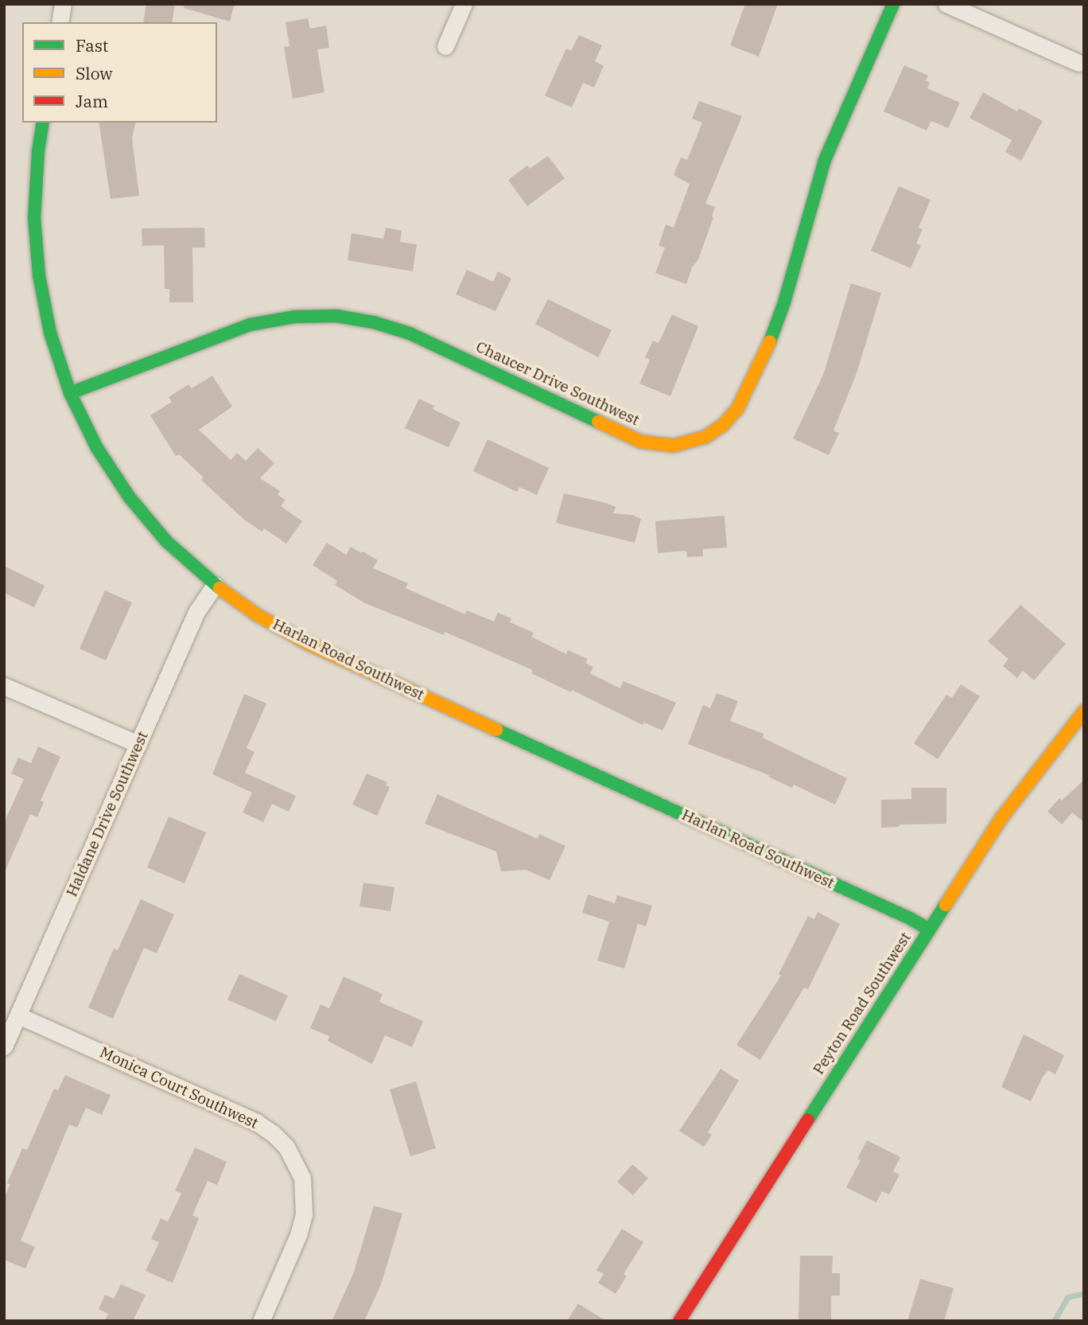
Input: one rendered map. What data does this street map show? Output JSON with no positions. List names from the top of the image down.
{
  "streets": {
    "street": [
      "Chaucer Drive Southwest",
      "Harlan Road Southwest",
      "Haldane Drive Southwest",
      "Peyton Road Southwest",
      "Monica Court Southwest"
    ]
  },
  "crossings": [
    ["Chaucer Drive Southwest", "Harlan Road Southwest"],
    ["Harlan Road Southwest", "Haldane Drive Southwest"],
    ["Harlan Road Southwest", "Peyton Road Southwest"],
    ["Haldane Drive Southwest", "Monica Court Southwest"]
  ],
  "legend": ["Fast", "Slow", "Jam"]
}
